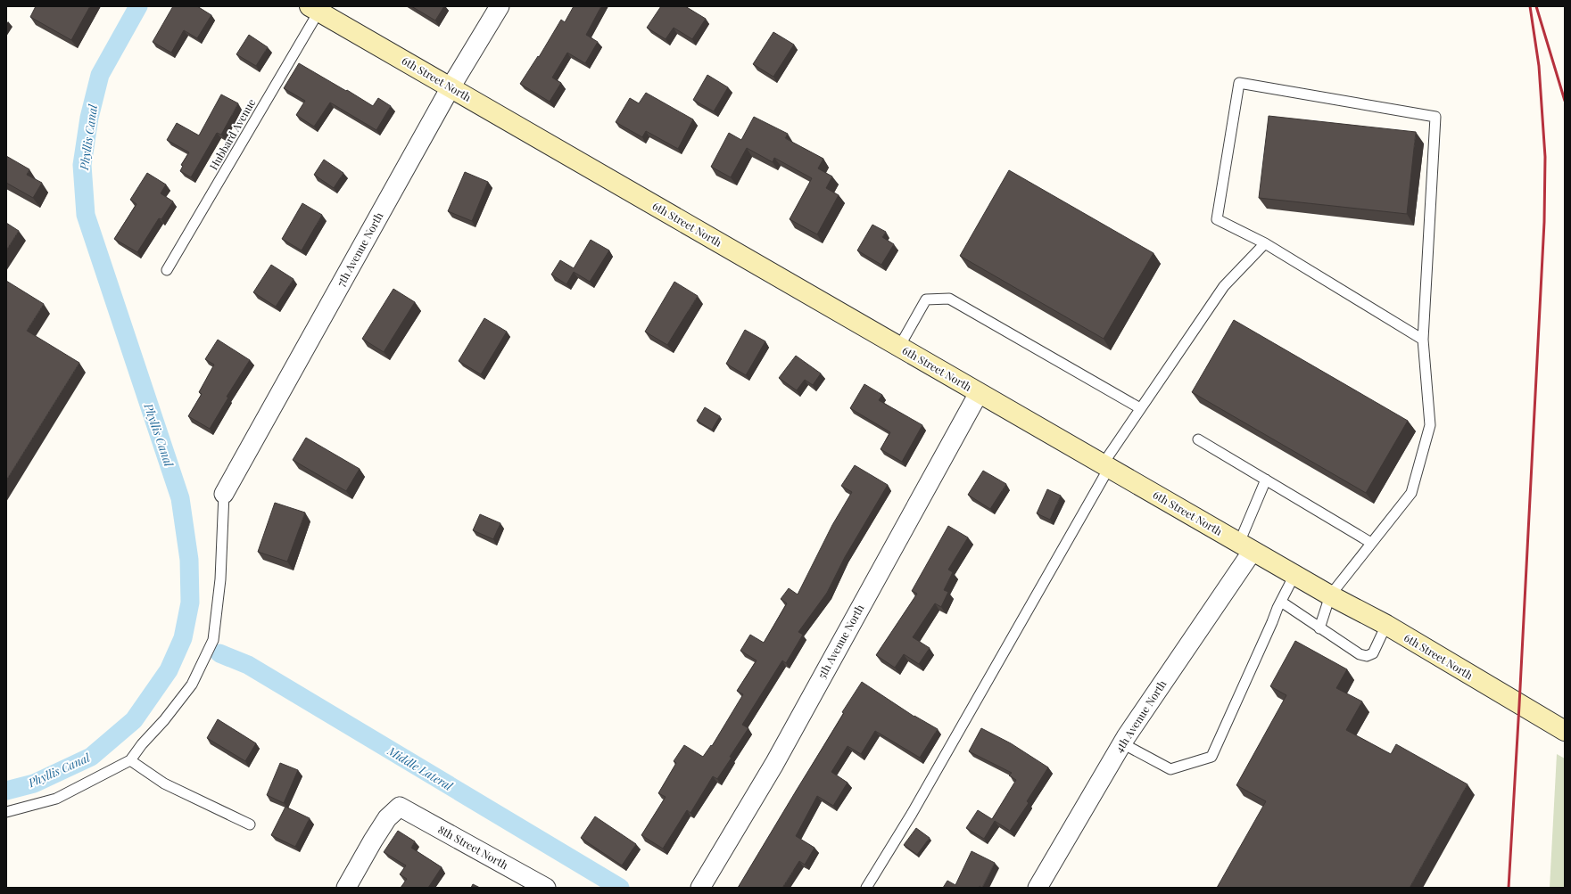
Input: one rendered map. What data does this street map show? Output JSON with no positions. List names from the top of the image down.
{
  "streets": {
    "street": [
      "6th Street North",
      "7th Avenue North",
      "5th Avenue North",
      "4th Avenue North",
      "8th Street North"
    ],
    "lane": ["Hubbard Avenue"]
  },
  "crossings": [
    ["6th Street North", "Hubbard Avenue"],
    ["6th Street North", "7th Avenue North"],
    ["6th Street North", "5th Avenue North"],
    ["6th Street North", "4th Avenue North"]
  ],
  "water": ["Phyllis Canal", "Middle Lateral"]
}
